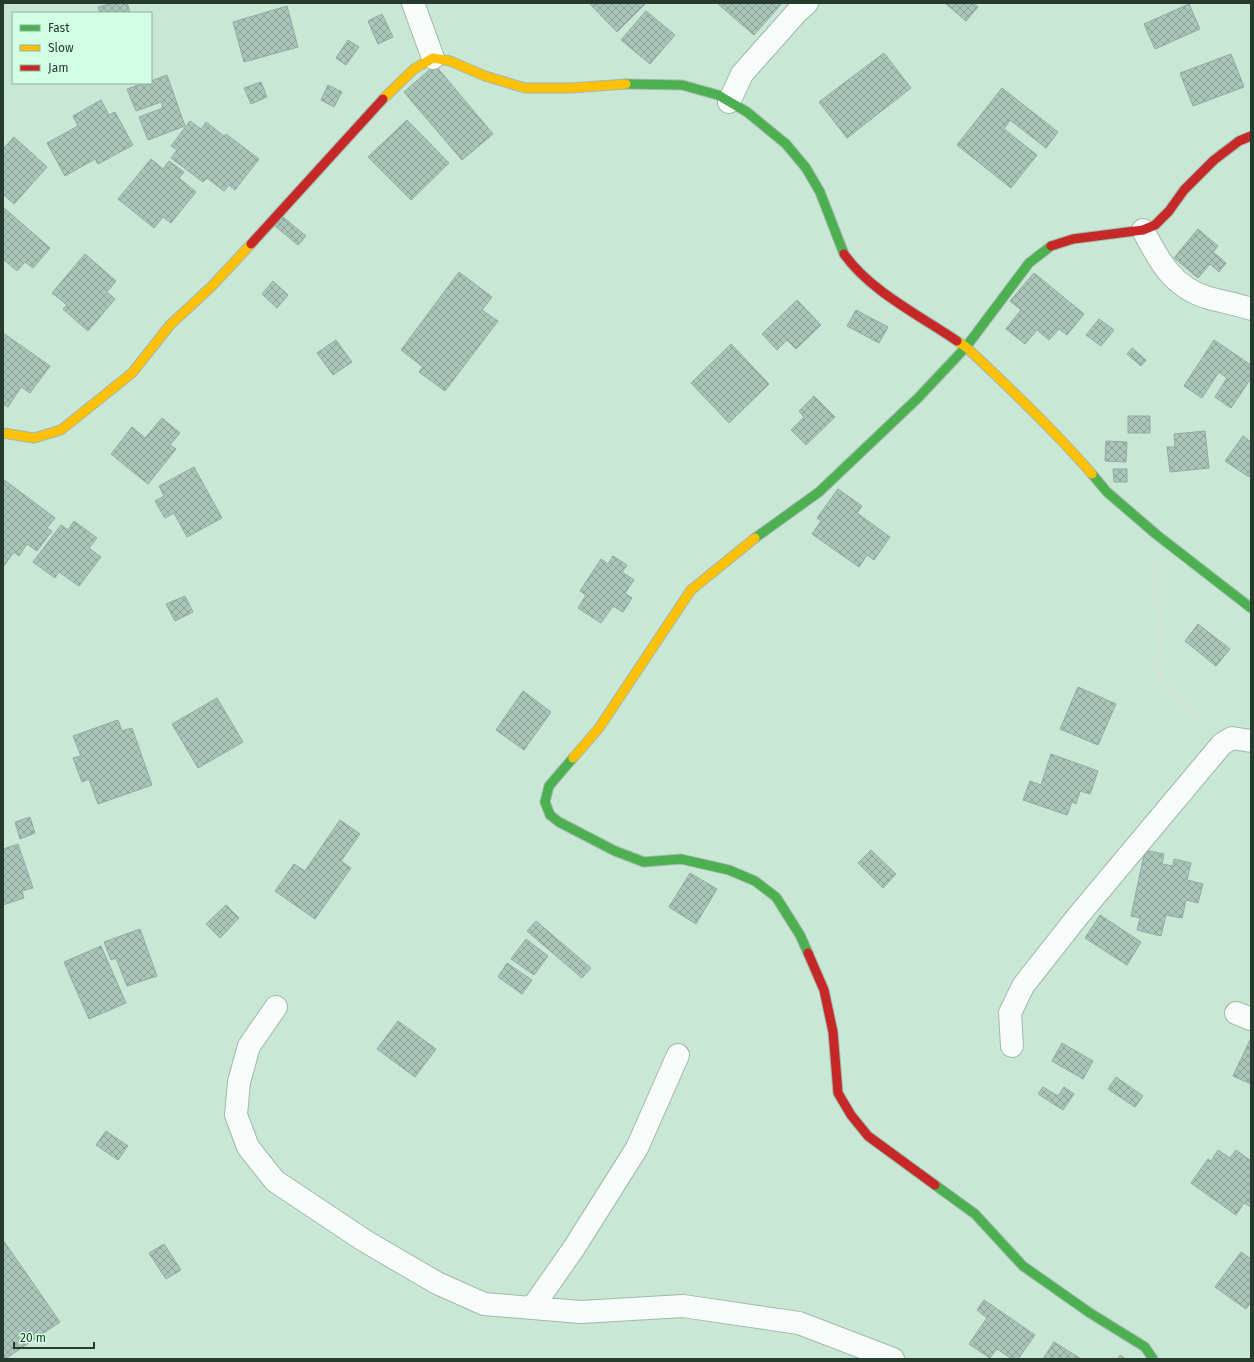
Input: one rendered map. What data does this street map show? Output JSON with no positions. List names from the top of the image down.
{
  "legend": ["Fast", "Slow", "Jam"],
  "scale_bar": "20 m"
}
